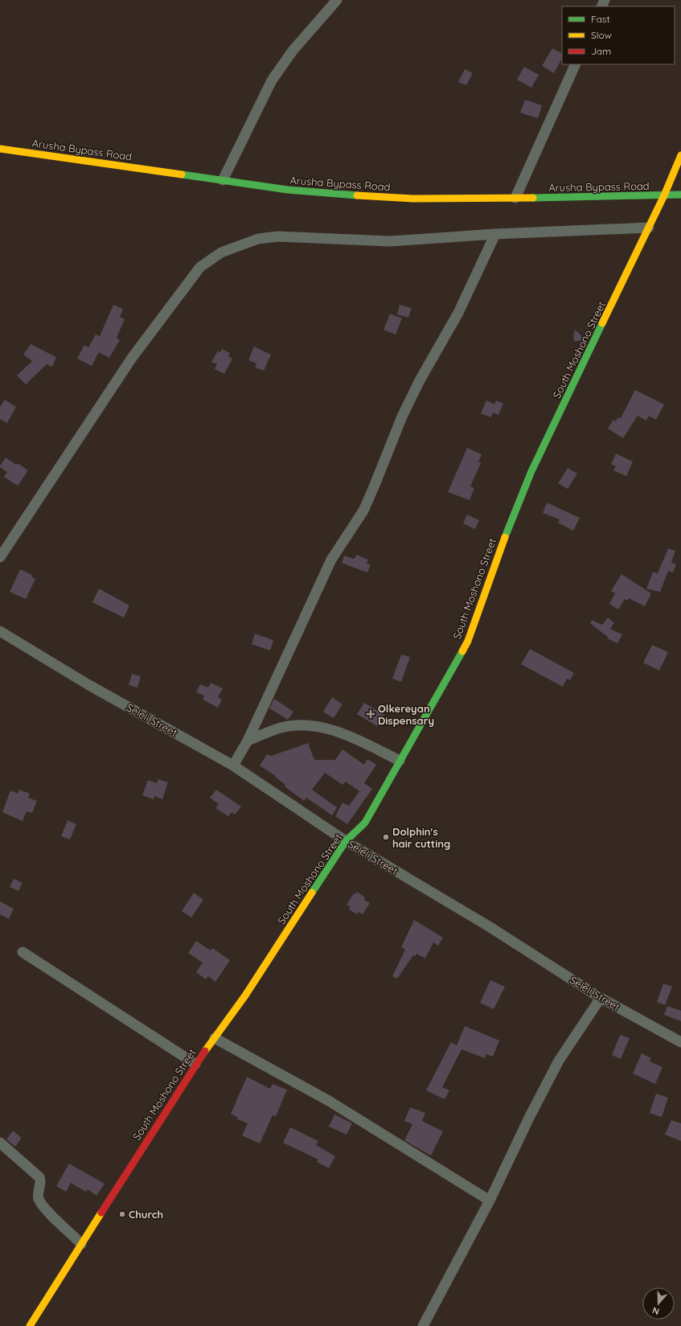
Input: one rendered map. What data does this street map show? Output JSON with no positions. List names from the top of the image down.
{
  "streets": {
    "street": ["Arusha Bypass Road", "South Moshono Street", "Seleli Street"]
  },
  "crossings": [
    ["Arusha Bypass Road", "South Moshono Street"],
    ["South Moshono Street", "Seleli Street"]
  ],
  "places": {
    "health": ["Olkereyan Dispensary"],
    "other": ["Dolphin's hair cutting", "Church"]
  },
  "legend": ["Fast", "Slow", "Jam"],
  "north": "bottom"
}
